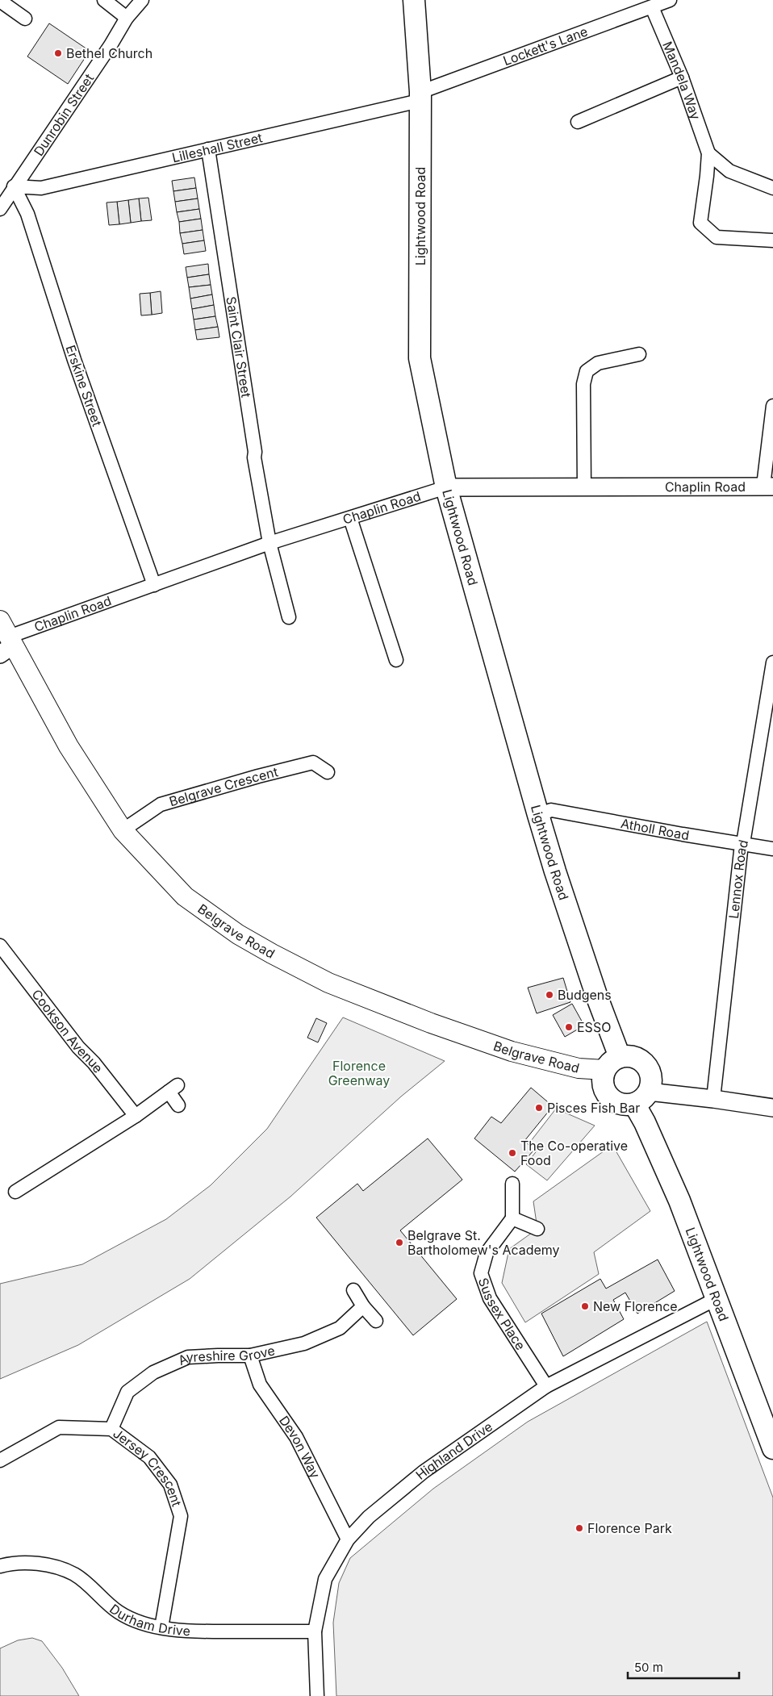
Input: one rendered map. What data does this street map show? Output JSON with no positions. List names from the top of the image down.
{
  "streets": {
    "main road": ["Lightwood Road", "Belgrave Road"],
    "street": [
      "Lockett's Lane",
      "Mandela Way",
      "Dunrobin Street",
      "Lilleshall Street",
      "Saint Clair Street",
      "Erskine Street",
      "Chaplin Road",
      "Belgrave Crescent",
      "Atholl Road",
      "Lennox Road",
      "Cookson Avenue",
      "Sussex Place",
      "Ayreshire Grove",
      "Devon Way",
      "Highland Drive",
      "Jersey Crescent",
      "Durham Drive"
    ]
  },
  "crossings": [
    ["Lockett's Lane", "Mandela Way"],
    ["Lockett's Lane", "Lilleshall Street"],
    ["Lockett's Lane", "Lightwood Road"],
    ["Dunrobin Street", "Lilleshall Street"],
    ["Dunrobin Street", "Erskine Street"],
    ["Lilleshall Street", "Lightwood Road"],
    ["Lilleshall Street", "Saint Clair Street"],
    ["Lilleshall Street", "Erskine Street"],
    ["Lightwood Road", "Chaplin Road"],
    ["Lightwood Road", "Atholl Road"],
    ["Lightwood Road", "Belgrave Road"],
    ["Lightwood Road", "Highland Drive"],
    ["Saint Clair Street", "Chaplin Road"],
    ["Erskine Street", "Chaplin Road"],
    ["Chaplin Road", "Belgrave Road"],
    ["Belgrave Crescent", "Belgrave Road"],
    ["Atholl Road", "Lennox Road"],
    ["Sussex Place", "Highland Drive"],
    ["Ayreshire Grove", "Devon Way"],
    ["Ayreshire Grove", "Jersey Crescent"],
    ["Devon Way", "Highland Drive"],
    ["Highland Drive", "Durham Drive"],
    ["Jersey Crescent", "Durham Drive"]
  ],
  "parks": ["Florence Greenway"],
  "places": [
    "Bethel Church",
    "Budgens",
    "ESSO",
    "Pisces Fish Bar",
    "The Co-operative Food",
    "Belgrave St. Bartholomew's Academy",
    "New Florence",
    "Florence Park"
  ],
  "scale_bar": "50 m"
}
